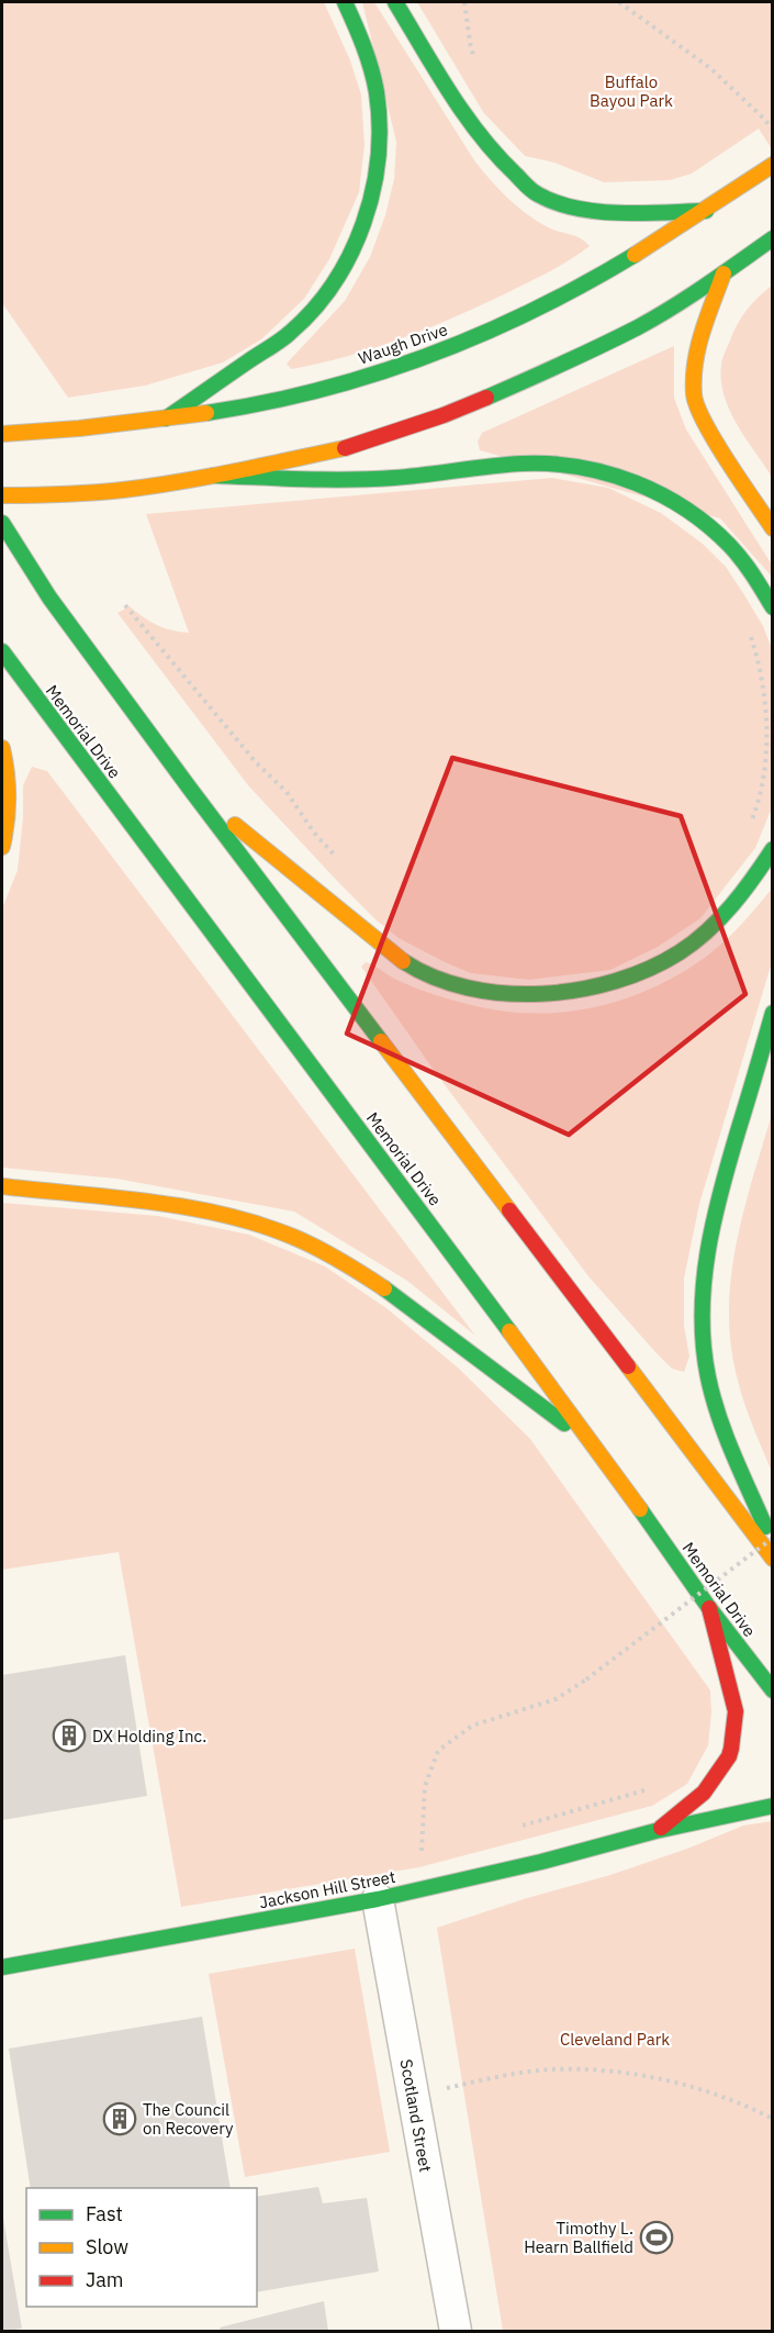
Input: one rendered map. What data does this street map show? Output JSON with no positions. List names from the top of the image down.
{
  "streets": {
    "main road": ["Waugh Drive", "Memorial Drive", "Jackson Hill Street"],
    "street": ["Scotland Street"]
  },
  "crossings": [
    ["Memorial Drive", "Jackson Hill Street"],
    ["Jackson Hill Street", "Scotland Street"]
  ],
  "parks": ["Buffalo Bayou Park", "Cleveland Park"],
  "places": {
    "building": ["DX Holding Inc.", "The Council on Recovery"],
    "sports": ["Timothy L. Hearn Ballfield"]
  },
  "legend": ["Fast", "Slow", "Jam"]
}
